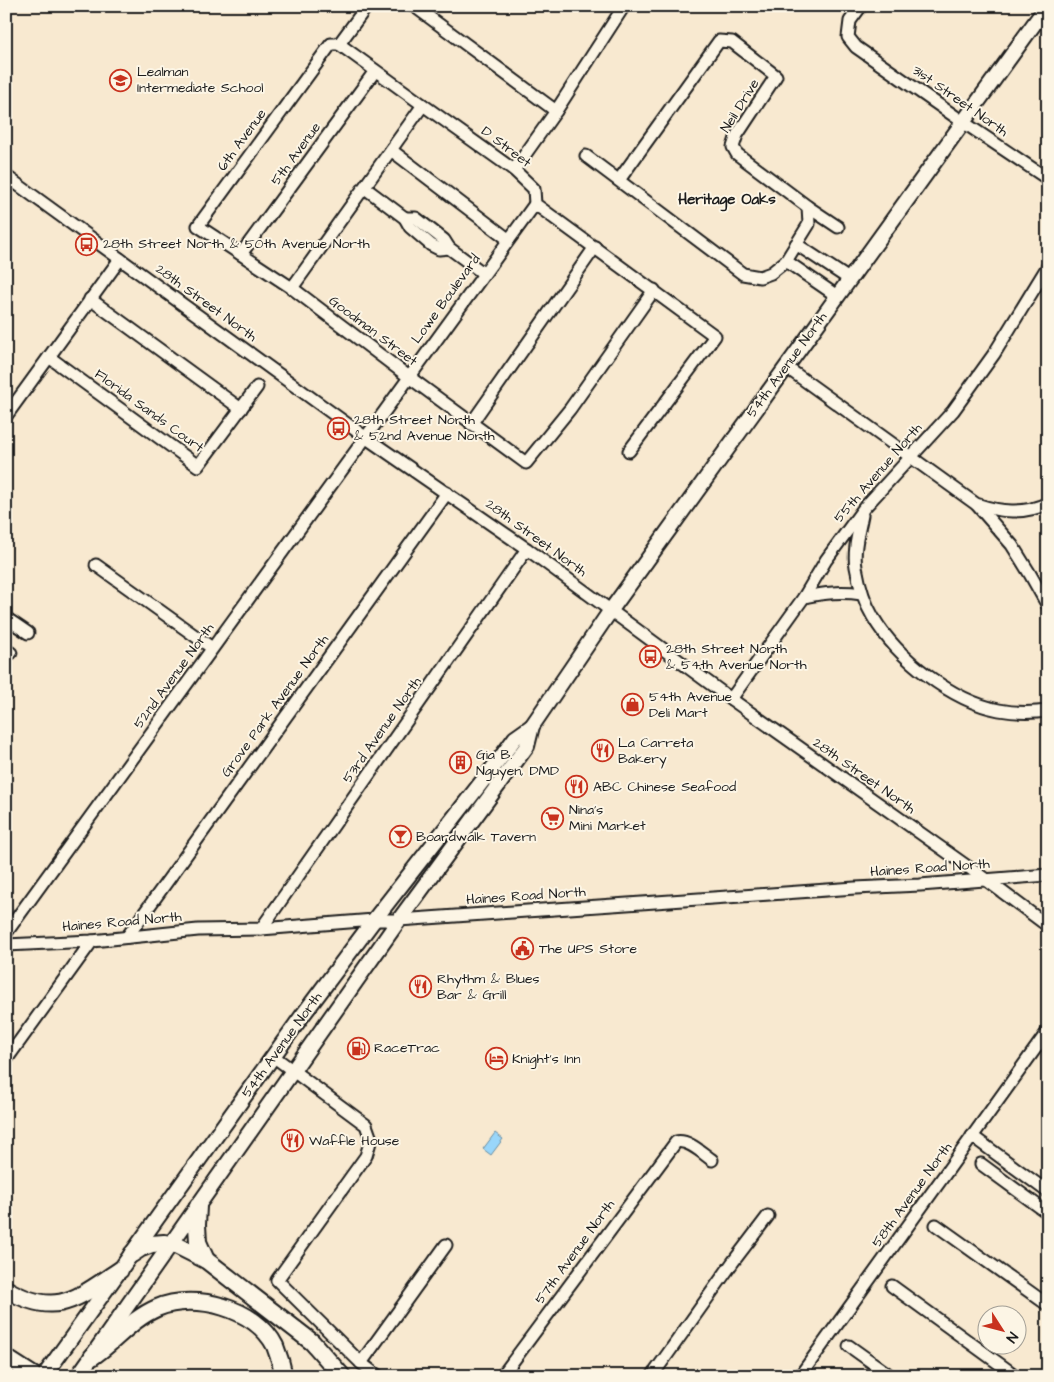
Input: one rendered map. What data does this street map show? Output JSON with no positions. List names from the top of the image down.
{
  "streets": {
    "main road": ["54th Avenue North"],
    "street": [
      "31st Street North",
      "Neil Drive",
      "6th Avenue",
      "D Street",
      "5th Avenue",
      "Lowe Boulevard",
      "28th Street North",
      "Goodman Street",
      "Florida Sands Court",
      "55th Avenue North",
      "52nd Avenue North",
      "Grove Park Avenue North",
      "53rd Avenue North",
      "Haines Road North",
      "58th Avenue North",
      "57th Avenue North"
    ]
  },
  "crossings": [
    ["31st Street North", "54th Avenue North"],
    ["6th Avenue", "D Street"],
    ["6th Avenue", "Goodman Street"],
    ["D Street", "5th Avenue"],
    ["D Street", "Lowe Boulevard"],
    ["5th Avenue", "Goodman Street"],
    ["Lowe Boulevard", "28th Street North"],
    ["Lowe Boulevard", "Goodman Street"],
    ["Lowe Boulevard", "52nd Avenue North"],
    ["28th Street North", "54th Avenue North"],
    ["28th Street North", "55th Avenue North"],
    ["28th Street North", "52nd Avenue North"],
    ["28th Street North", "Grove Park Avenue North"],
    ["28th Street North", "53rd Avenue North"],
    ["28th Street North", "Haines Road North"],
    ["54th Avenue North", "Haines Road North"],
    ["Grove Park Avenue North", "Haines Road North"],
    ["53rd Avenue North", "Haines Road North"]
  ],
  "districts": ["Heritage Oaks"],
  "places": {
    "school or university": ["Lealman Intermediate School"],
    "bus stop": ["28th Street North & 50th Avenue North", "28th Street North & 52nd Avenue North", "28th Street North & 54th Avenue North"],
    "shop": ["54th Avenue Deli Mart"],
    "restaurant": [
      "La Carreta Bakery",
      "ABC Chinese Seafood",
      "Rhythm & Blues Bar & Grill",
      "Waffle House"
    ],
    "building": ["Gia B. Nguyen, DMD"],
    "supermarket": ["Nina's Mini Market"],
    "bar": ["Boardwalk Tavern"],
    "public building": ["The UPS Store"],
    "fuel station": ["RaceTrac"],
    "hotel": ["Knight's Inn"]
  },
  "north": "bottom right"
}
